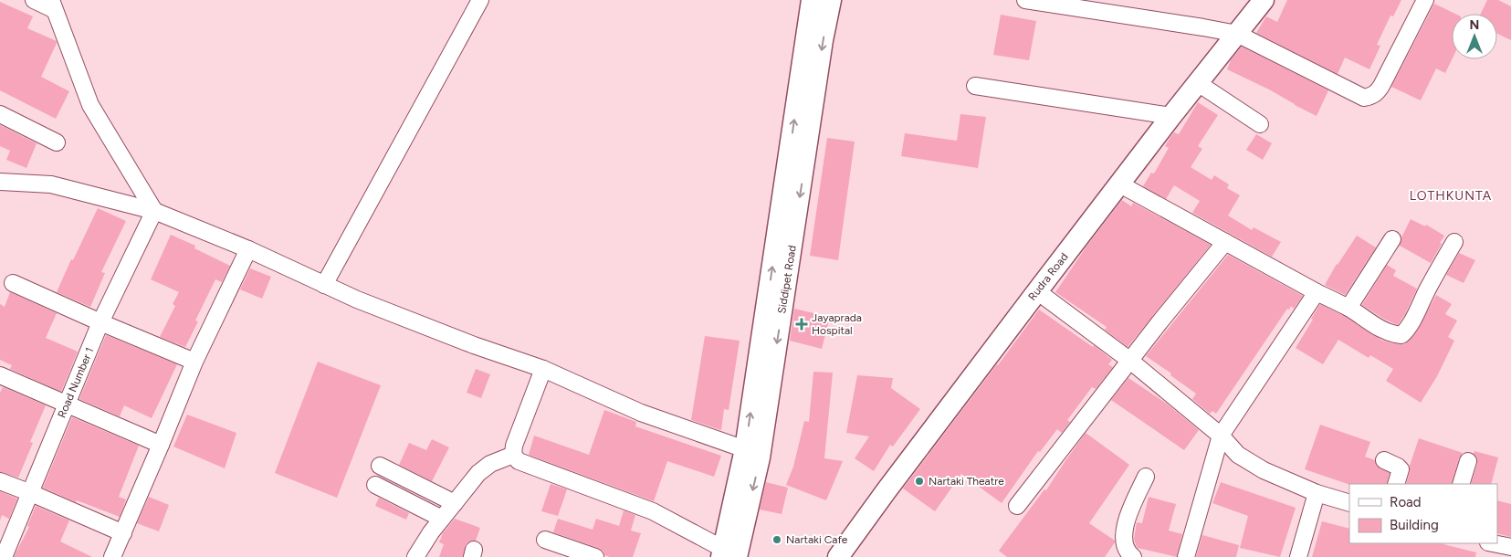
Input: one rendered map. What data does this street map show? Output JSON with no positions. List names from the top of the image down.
{
  "streets": {
    "main road": ["Rudra Road", "Siddipet Road"],
    "street": ["Road Number 1"]
  },
  "districts": ["LOTHKUNTA"],
  "places": {
    "health": ["Jayaprada Hospital"],
    "other": ["Nartaki Theatre", "Nartaki Cafe"]
  },
  "legend": ["Road", "Building"],
  "north": "top"
}
